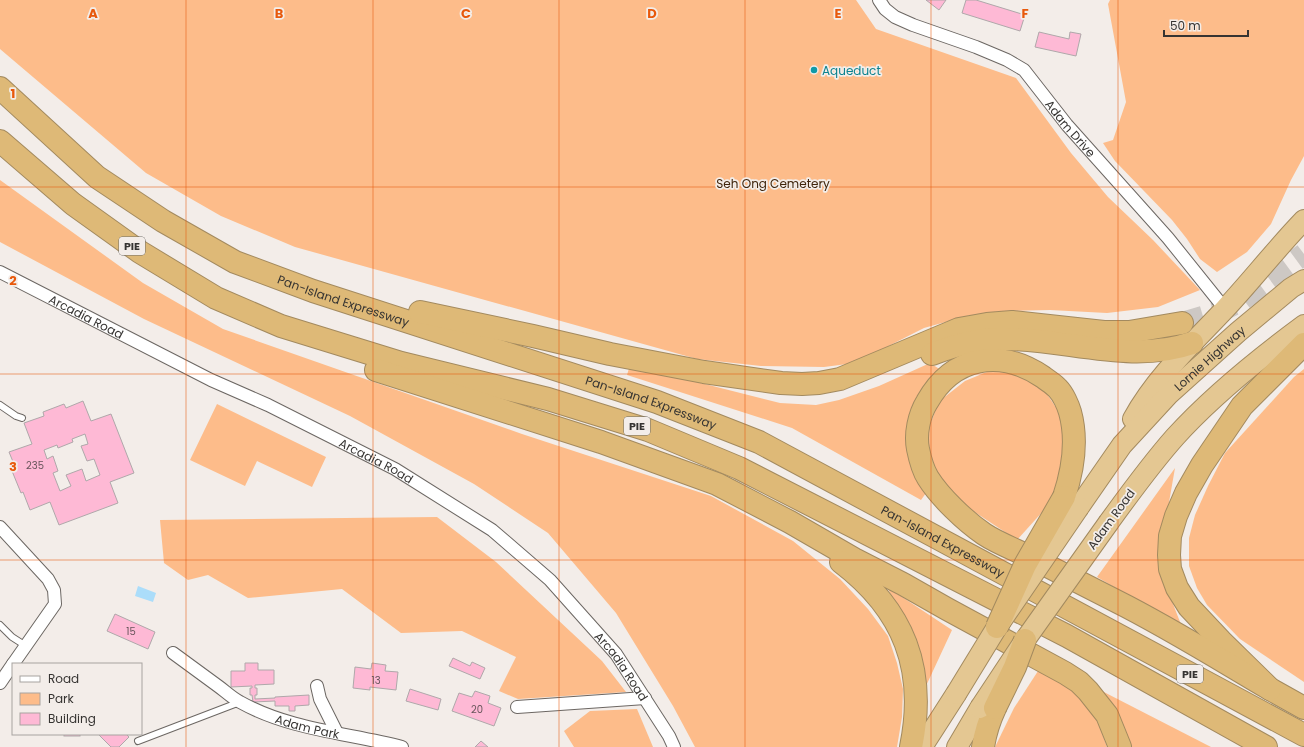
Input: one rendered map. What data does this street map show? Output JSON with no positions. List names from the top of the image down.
{
  "streets": {
    "highway": [
      "PIE",
      "Pan-Island Expressway",
      "Lornie Highway",
      "Adam Road"
    ],
    "street": ["Adam Drive", "Arcadia Road", "Adam Park"]
  },
  "parks": ["Seh Ong Cemetery"],
  "places": ["Aqueduct"],
  "house_numbers": [
    "235",
    "15",
    "13",
    "20"
  ],
  "legend": ["Road", "Park", "Building"],
  "scale_bar": "50 m",
  "grid": {
    "columns": [
      "A",
      "B",
      "C",
      "D",
      "E",
      "F"
    ],
    "rows": ["1", "2", "3"]
  }
}
